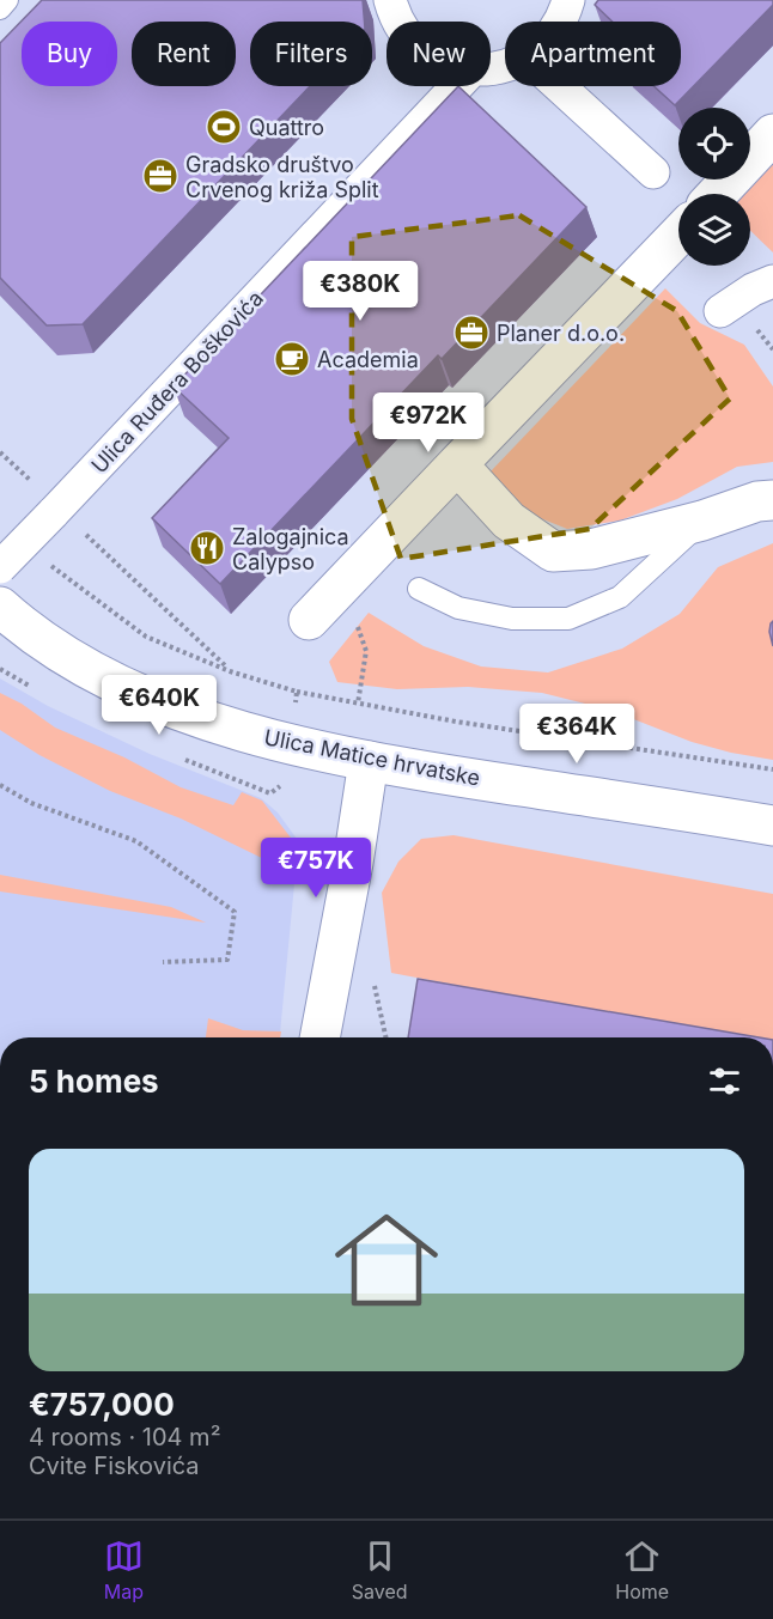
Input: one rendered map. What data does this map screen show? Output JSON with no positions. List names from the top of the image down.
{
  "streets": {
    "street": ["Ulica Ruđera Boškovića", "Ulica Matice hrvatske"]
  },
  "places": {
    "sports": ["Quattro"],
    "office": ["Gradsko društvo Crvenog križa Split", "Planer d.o.o."],
    "cafe": ["Academia"],
    "restaurant": ["Zalogajnica Calypso"]
  },
  "page": {
    "chip": [
      "Buy",
      "Rent",
      "Filters",
      "New",
      "Apartment"
    ],
    "price": [
      "€380K",
      "€972K",
      "€640K",
      "€364K",
      "€757K"
    ],
    "heading": "5 homes",
    "list": [
      {
        "name": "€757,000",
        "note": "4 rooms · 104 m² · Cvite Fiskovića"
      }
    ],
    "tabs": ["Map", "Saved", "Home"]
  }
}
